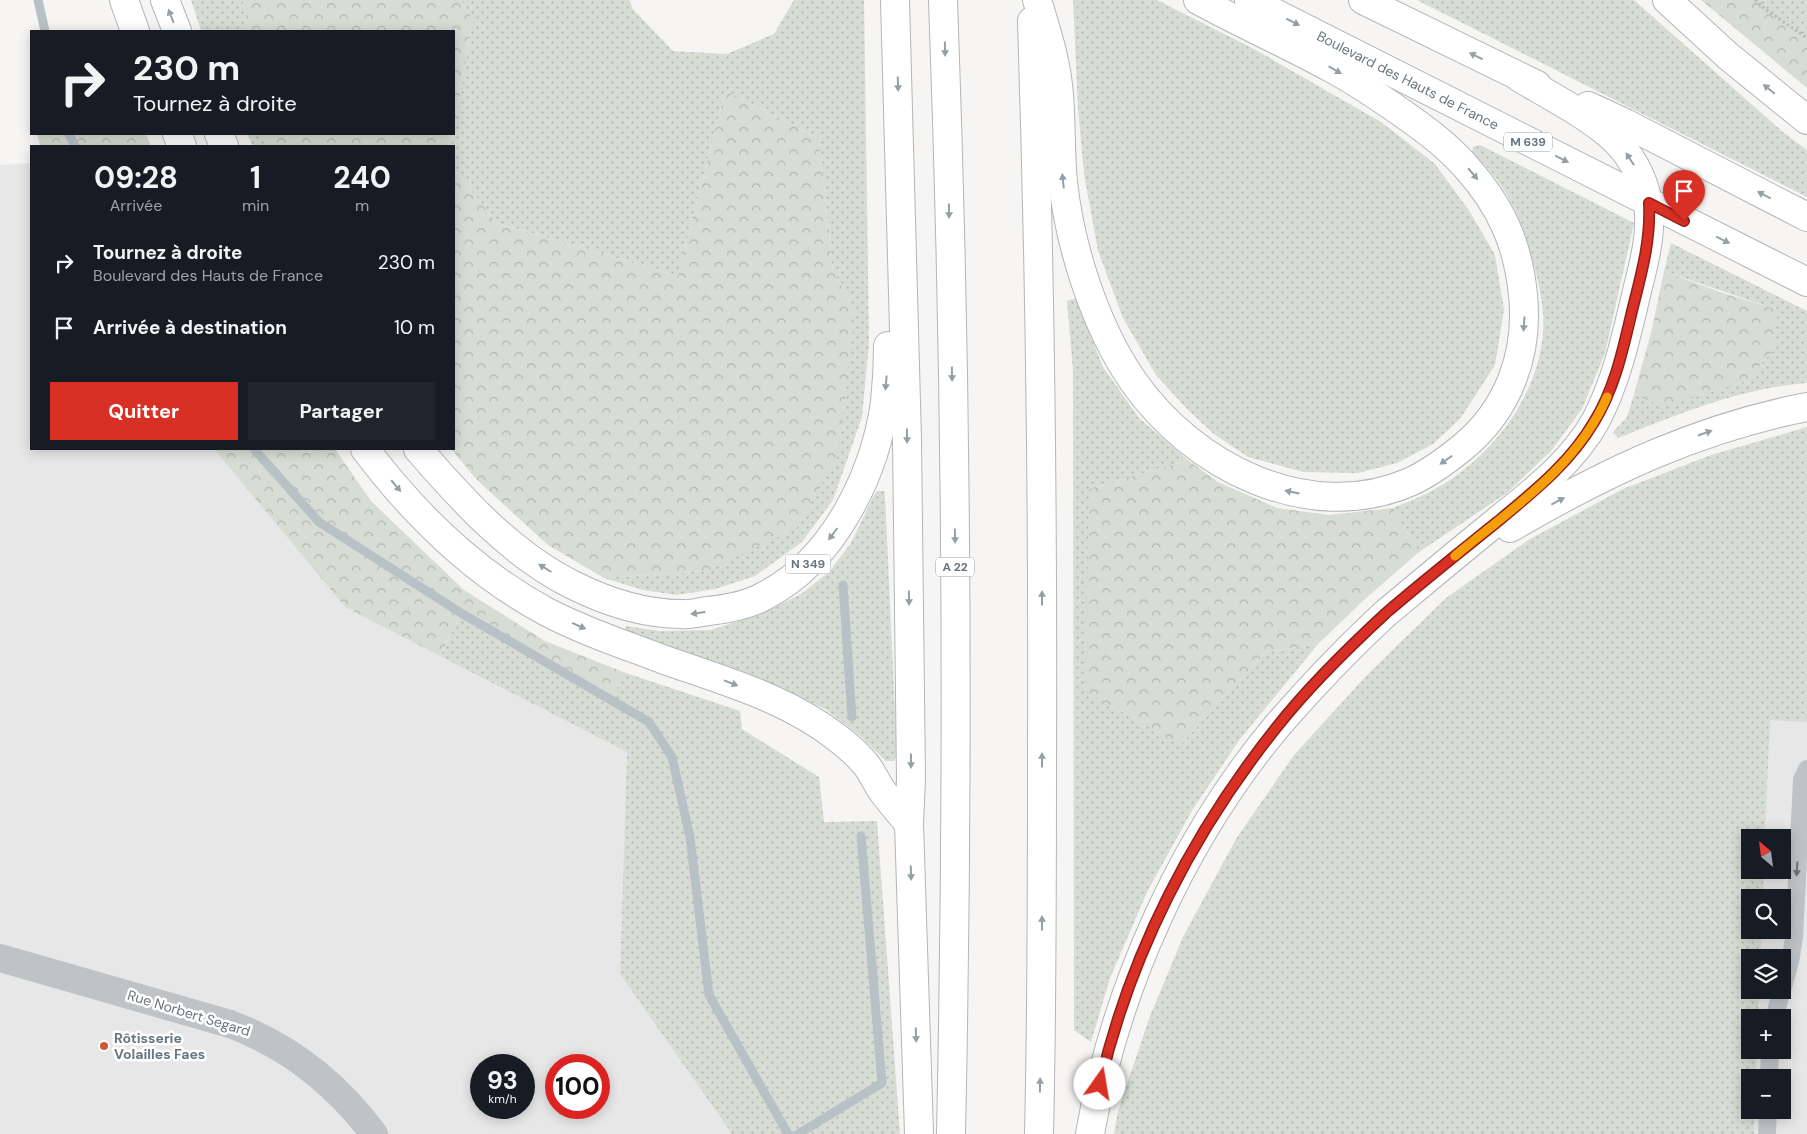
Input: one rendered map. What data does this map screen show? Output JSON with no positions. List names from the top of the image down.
{
  "streets": {
    "highway": [
      "Boulevard des Hauts de France",
      "M 639",
      "N 349",
      "A 22"
    ],
    "street": ["Rue Norbert Segard"]
  },
  "places": ["Rôtisserie Volailles Faes"],
  "north": "top left",
  "page": {
    "turn": ["230 m", "Tournez à droite"],
    "eta": [
      "09:28",
      "Arrivée",
      "1",
      "min",
      "240",
      "m"
    ],
    "list": [
      {
        "name": "Tournez à droite",
        "note": "Boulevard des Hauts de France",
        "value": "230 m"
      },
      {
        "name": "Arrivée à destination",
        "value": "10 m"
      }
    ],
    "buttons": ["Quitter", "Partager"],
    "map_buttons": ["+", "−"],
    "speed": "93 km/h",
    "limit": "100"
  }
}
